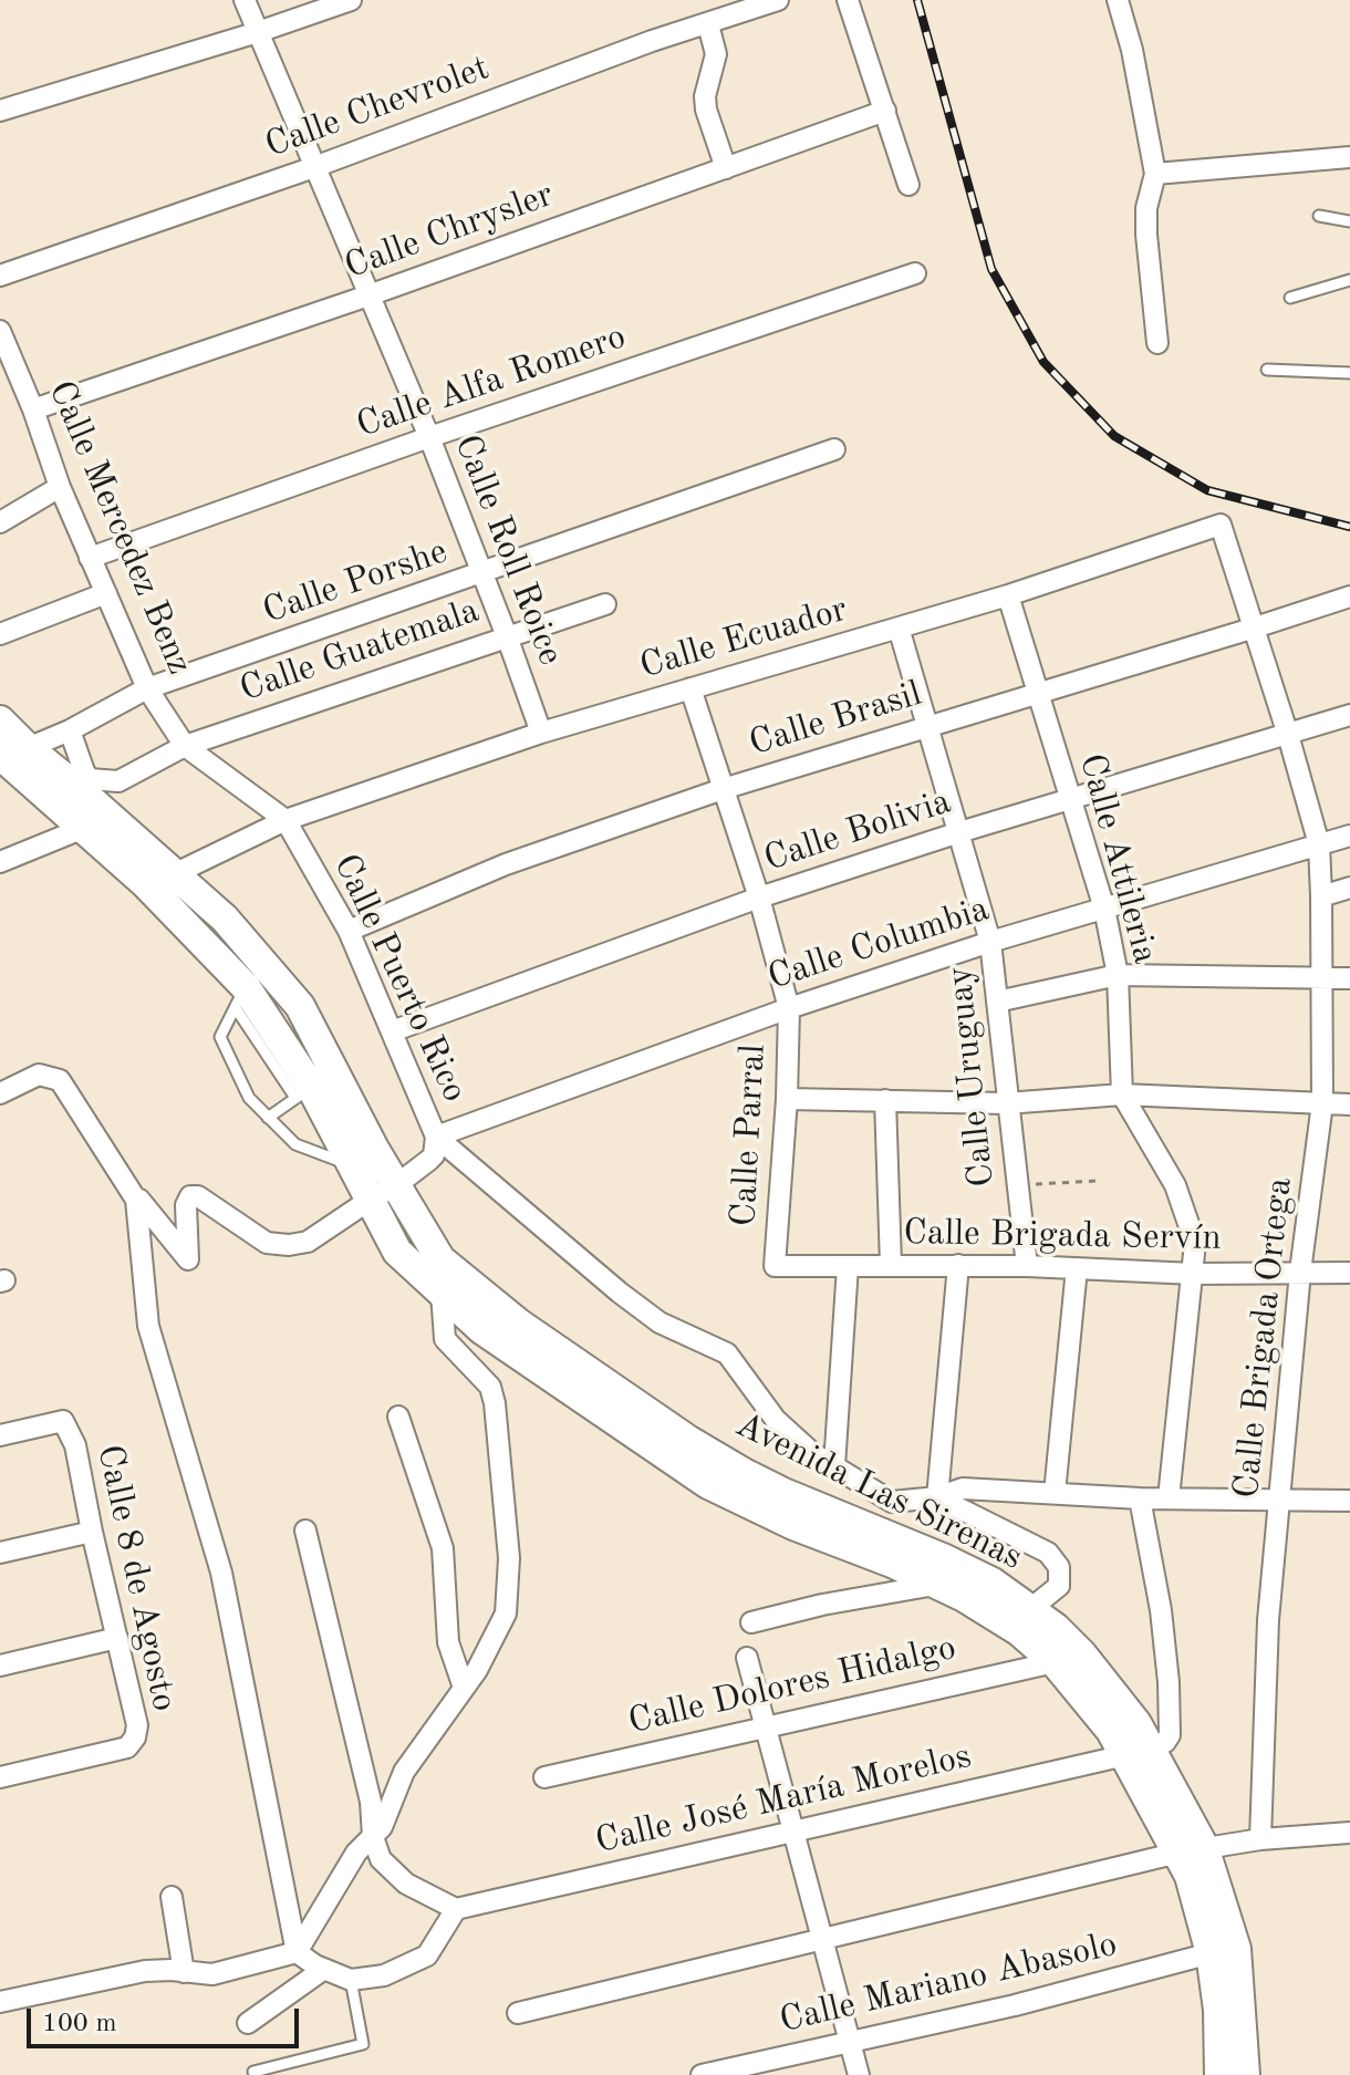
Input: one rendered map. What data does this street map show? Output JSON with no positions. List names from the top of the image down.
{
  "streets": {
    "main road": ["Avenida Las Sirenas"],
    "street": [
      "Calle Chevrolet",
      "Calle Chrysler",
      "Calle Alfa Romero",
      "Calle Mercedez Benz",
      "Calle Roll Roice",
      "Calle Porshe",
      "Calle Ecuador",
      "Calle Guatemala",
      "Calle Brasil",
      "Calle Bolivia",
      "Calle Attileria",
      "Calle Columbia",
      "Calle Puerto Rico",
      "Calle Uruguay",
      "Calle Parral",
      "Calle Brigada Servín",
      "Calle Brigada Ortega",
      "Calle 8 de Agosto",
      "Calle Dolores Hidalgo",
      "Calle José María Morelos",
      "Calle Mariano Abasolo"
    ]
  },
  "crossings": [
    ["Calle Chevrolet", "Calle Roll Roice"],
    ["Calle Chrysler", "Calle Mercedez Benz"],
    ["Calle Chrysler", "Calle Roll Roice"],
    ["Calle Alfa Romero", "Calle Mercedez Benz"],
    ["Calle Alfa Romero", "Calle Roll Roice"],
    ["Calle Mercedez Benz", "Calle Porshe"],
    ["Calle Mercedez Benz", "Calle Guatemala"],
    ["Calle Mercedez Benz", "Calle Puerto Rico"],
    ["Calle Roll Roice", "Calle Porshe"],
    ["Calle Roll Roice", "Calle Ecuador"],
    ["Calle Roll Roice", "Calle Guatemala"],
    ["Calle Porshe", "Avenida Las Sirenas"],
    ["Calle Ecuador", "Calle Attileria"],
    ["Calle Ecuador", "Calle Puerto Rico"],
    ["Calle Ecuador", "Calle Uruguay"],
    ["Calle Ecuador", "Calle Parral"],
    ["Calle Ecuador", "Calle Brigada Ortega"],
    ["Calle Ecuador", "Avenida Las Sirenas"],
    ["Calle Guatemala", "Calle Puerto Rico"],
    ["Calle Guatemala", "Avenida Las Sirenas"],
    ["Calle Brasil", "Calle Attileria"],
    ["Calle Brasil", "Calle Puerto Rico"],
    ["Calle Brasil", "Calle Uruguay"],
    ["Calle Brasil", "Calle Parral"],
    ["Calle Brasil", "Calle Brigada Ortega"],
    ["Calle Bolivia", "Calle Attileria"],
    ["Calle Bolivia", "Calle Puerto Rico"],
    ["Calle Bolivia", "Calle Uruguay"],
    ["Calle Bolivia", "Calle Parral"],
    ["Calle Bolivia", "Calle Brigada Ortega"],
    ["Calle Attileria", "Calle Columbia"],
    ["Calle Attileria", "Calle Brigada Servín"],
    ["Calle Columbia", "Calle Puerto Rico"],
    ["Calle Columbia", "Calle Uruguay"],
    ["Calle Columbia", "Calle Parral"],
    ["Calle Columbia", "Calle Brigada Ortega"],
    ["Calle Uruguay", "Calle Brigada Servín"],
    ["Calle Parral", "Calle Brigada Servín"],
    ["Calle Brigada Servín", "Calle Brigada Ortega"],
    ["Avenida Las Sirenas", "Calle Dolores Hidalgo"],
    ["Avenida Las Sirenas", "Calle José María Morelos"]
  ],
  "scale_bar": "100 m"
}
